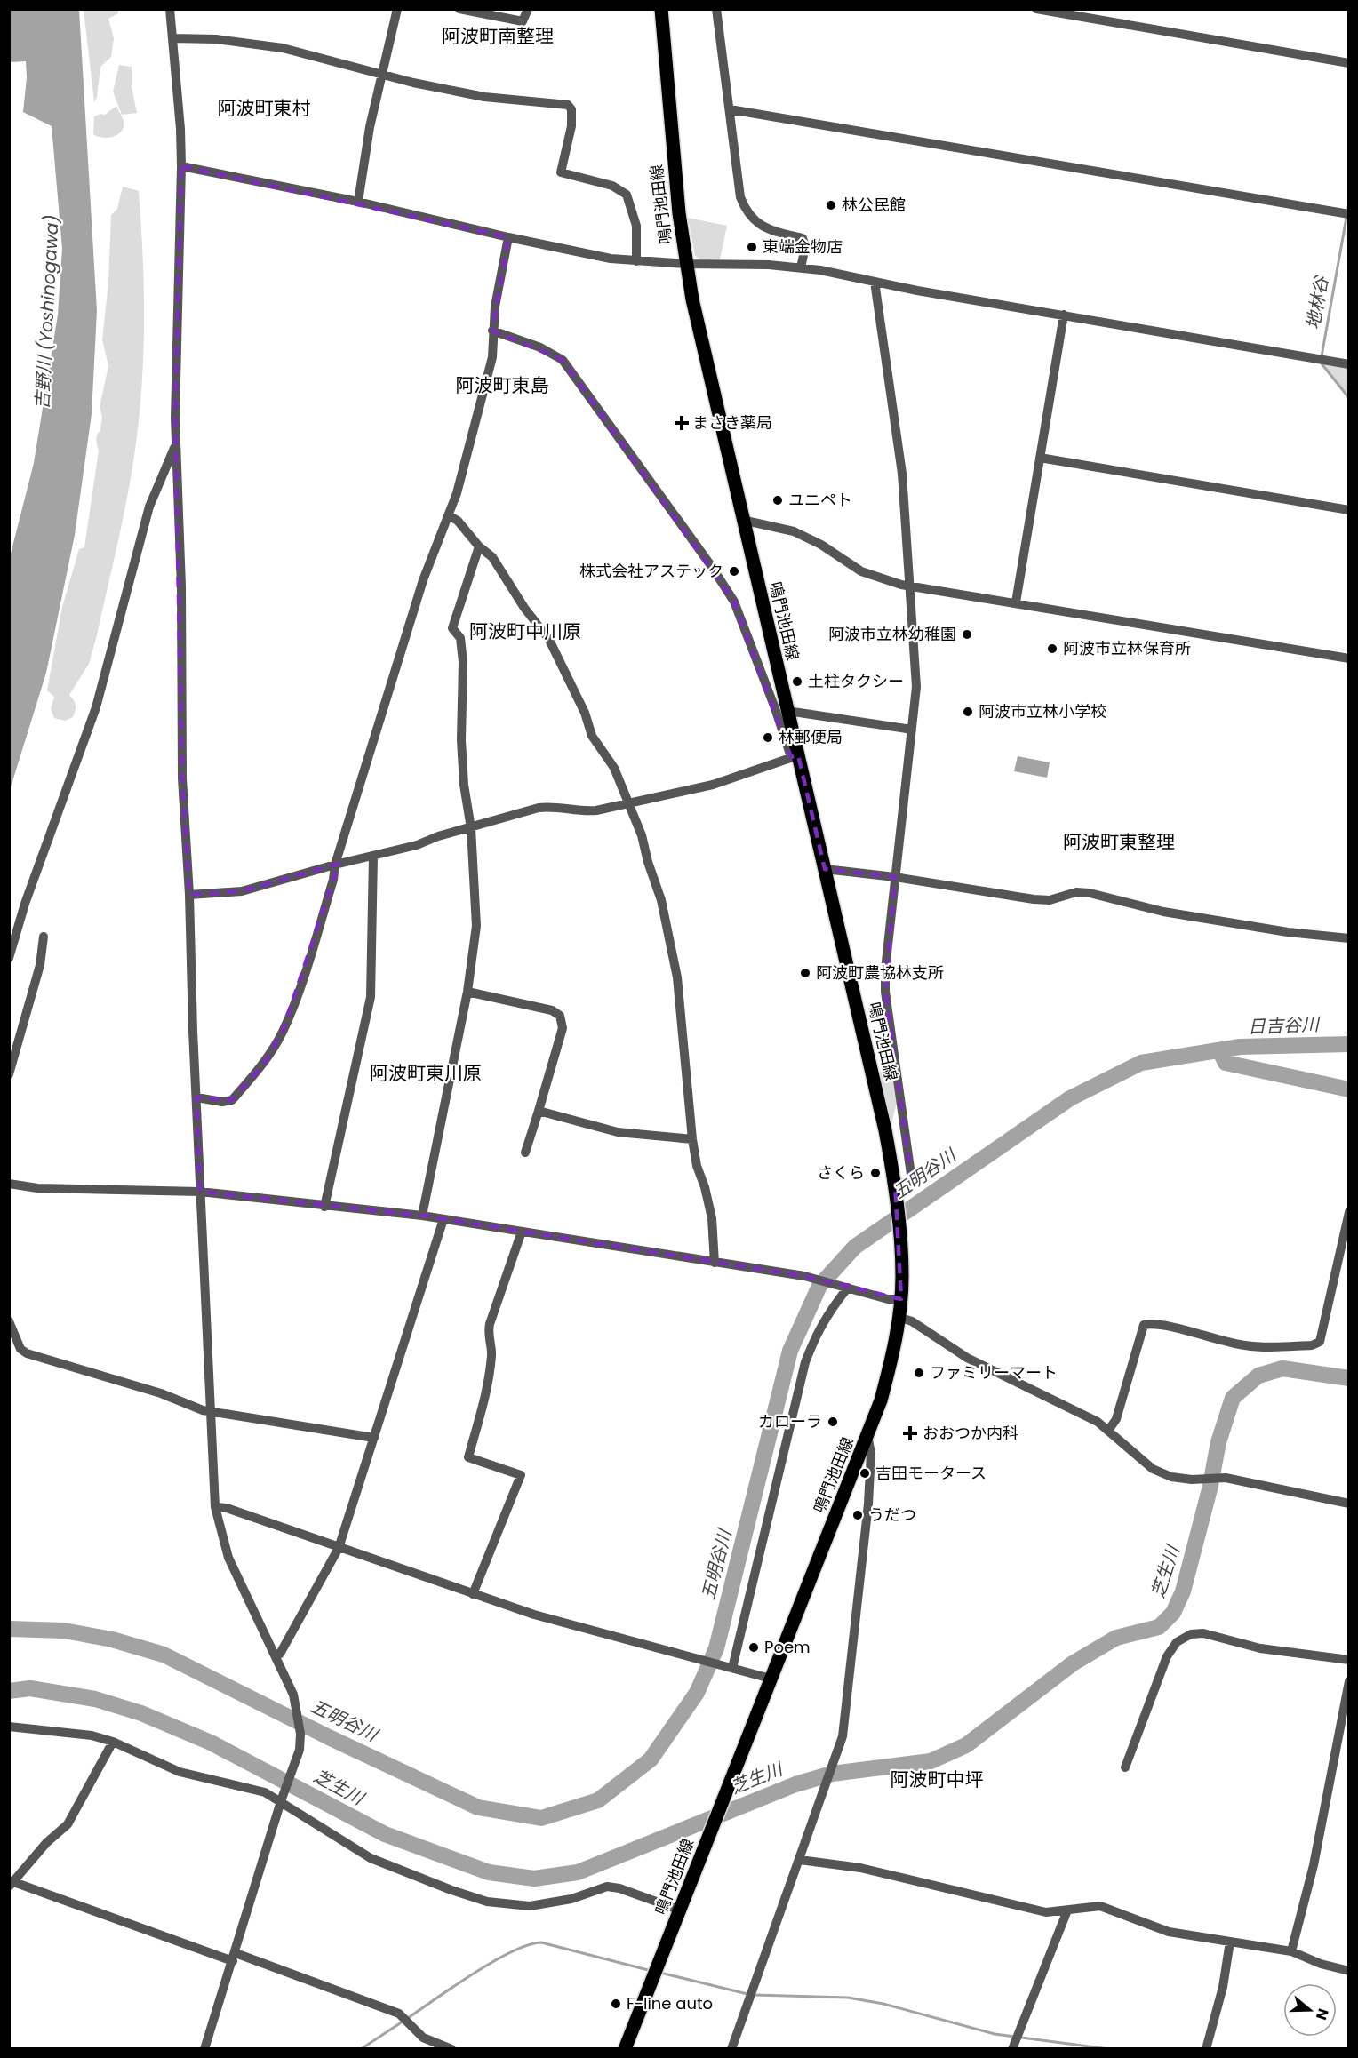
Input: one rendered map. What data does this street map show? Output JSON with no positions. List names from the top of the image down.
{
  "streets": {
    "main road": ["鳴門池田線"]
  },
  "districts": [
    "阿波町南整理",
    "阿波町東村",
    "阿波町東島",
    "阿波町中川原",
    "阿波町東整理",
    "阿波町東川原",
    "阿波町中坪"
  ],
  "water": [
    "地林谷",
    "吉野川 (Yoshinogawa)",
    "日吉谷川",
    "五明谷川",
    "芝生川"
  ],
  "places": {
    "other": [
      "林公民館",
      "東端金物店",
      "ユニペト",
      "株式会社アステック",
      "阿波市立林幼稚園",
      "阿波市立林保育所",
      "土柱タクシー",
      "阿波市立林小学校",
      "林郵便局",
      "阿波町農協林支所",
      "さくら",
      "ファミリーマート",
      "カローラ",
      "吉田モータース",
      "うだつ",
      "Poem",
      "F-line auto"
    ],
    "health": ["まさき薬局", "おおつか内科"]
  },
  "north": "right"
}
